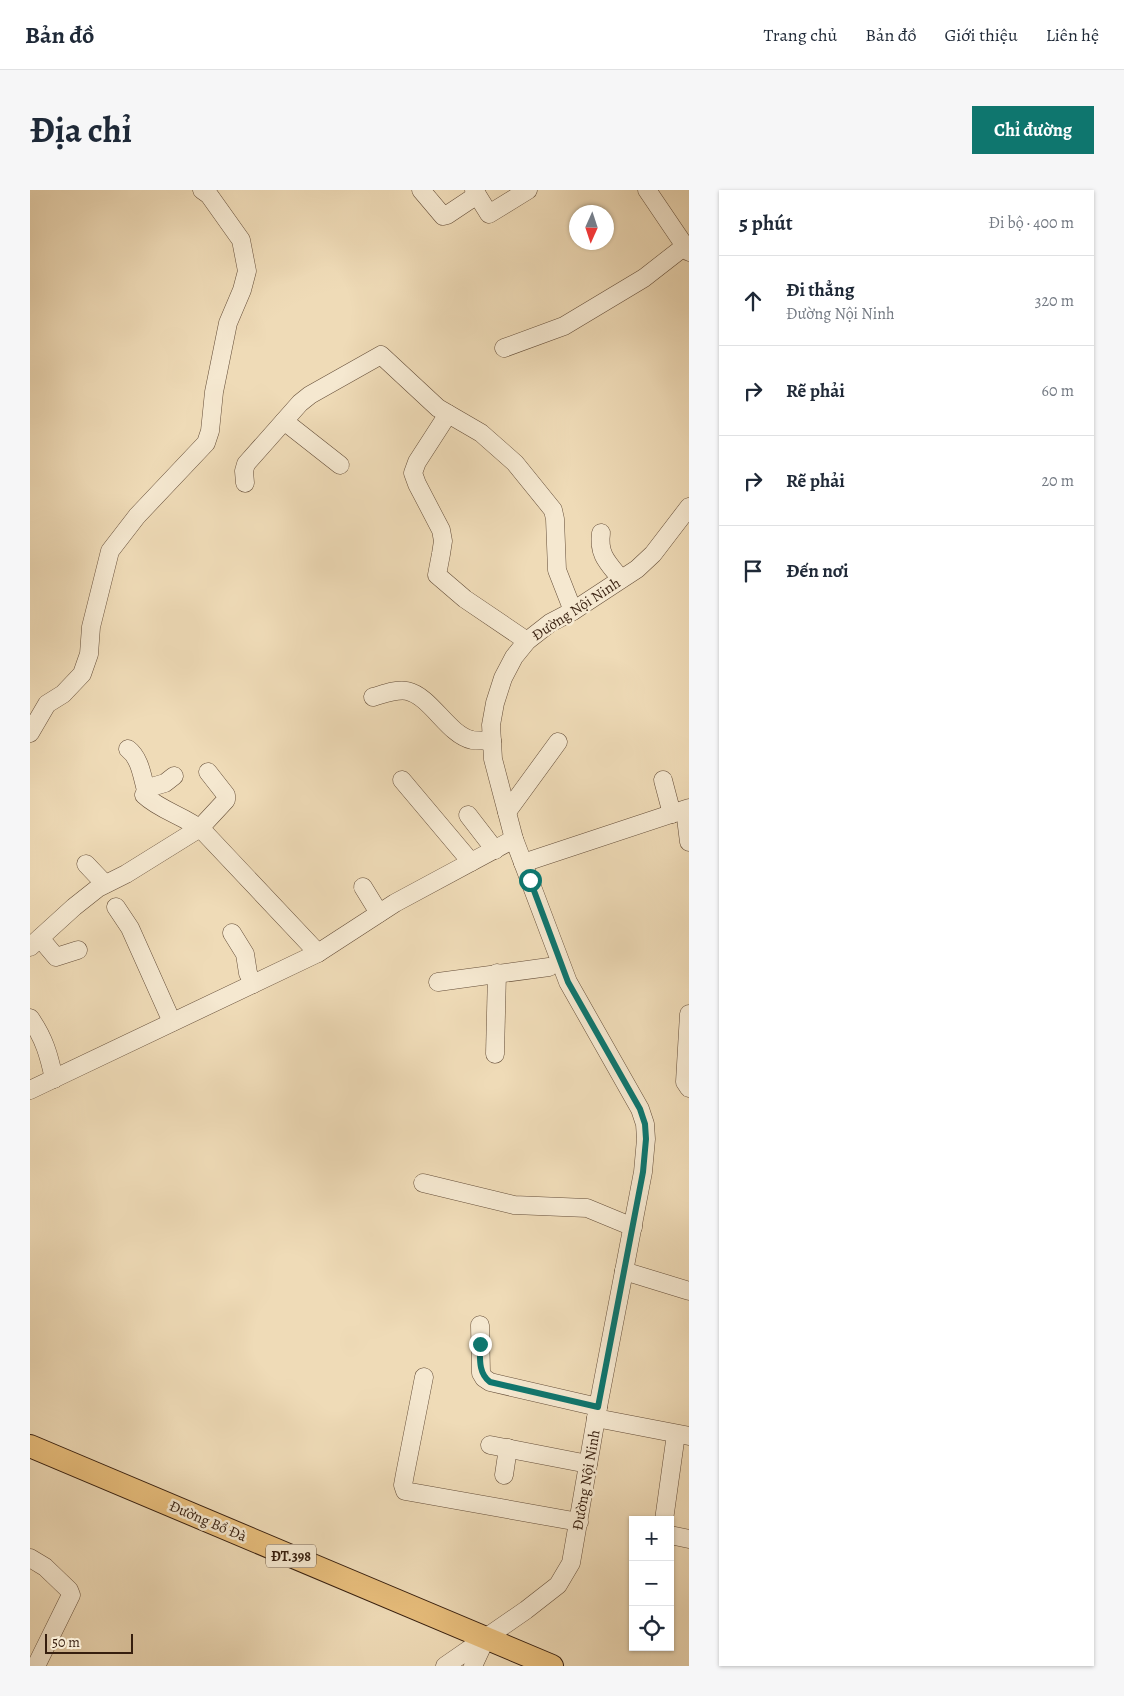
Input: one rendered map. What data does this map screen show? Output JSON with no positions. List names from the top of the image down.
{
  "streets": {
    "main road": ["Đường Bổ Đà", "ĐT.398"],
    "street": ["Đường Nội Ninh"]
  },
  "crossings": [
    ["Đường Nội Ninh", "Đường Bổ Đà"]
  ],
  "scale_bar": "50 m",
  "north": "bottom",
  "page": {
    "header": "Bản đồ",
    "nav": [
      "Trang chủ",
      "Bản đồ",
      "Giới thiệu",
      "Liên hệ"
    ],
    "title": "Địa chỉ",
    "buttons": "Chỉ đường",
    "heading": ["5 phút", "Đi bộ · 400 m"],
    "list": [
      ["Đi thẳng", "Đường Nội Ninh", "320 m"],
      ["Rẽ phải", "60 m"],
      ["Rẽ phải", "20 m"],
      "Đến nơi"
    ],
    "map_buttons": ["+", "−"],
    "scale": "50 m"
  }
}
